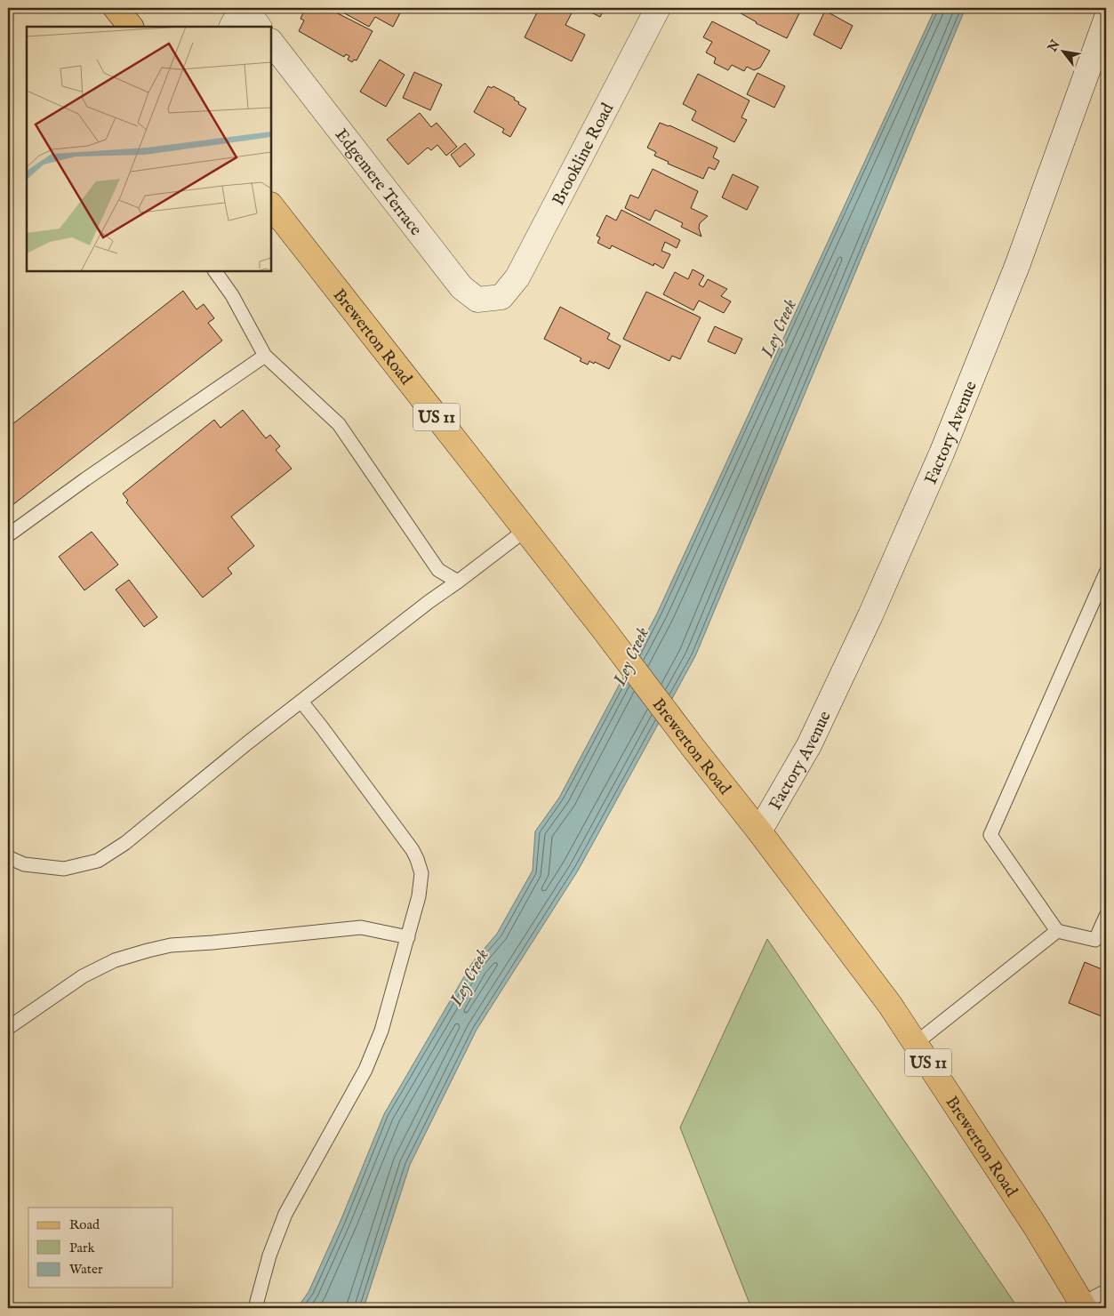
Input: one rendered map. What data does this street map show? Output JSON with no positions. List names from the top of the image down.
{
  "streets": {
    "main road": ["Brewerton Road", "US 11"],
    "street": ["Brookline Road", "Edgemere Terrace", "Factory Avenue"]
  },
  "crossings": [
    ["Brookline Road", "Edgemere Terrace"],
    ["Brewerton Road", "Factory Avenue"]
  ],
  "water": ["Ley Creek"],
  "legend": ["Road", "Park", "Water"],
  "north": "top left"
}
